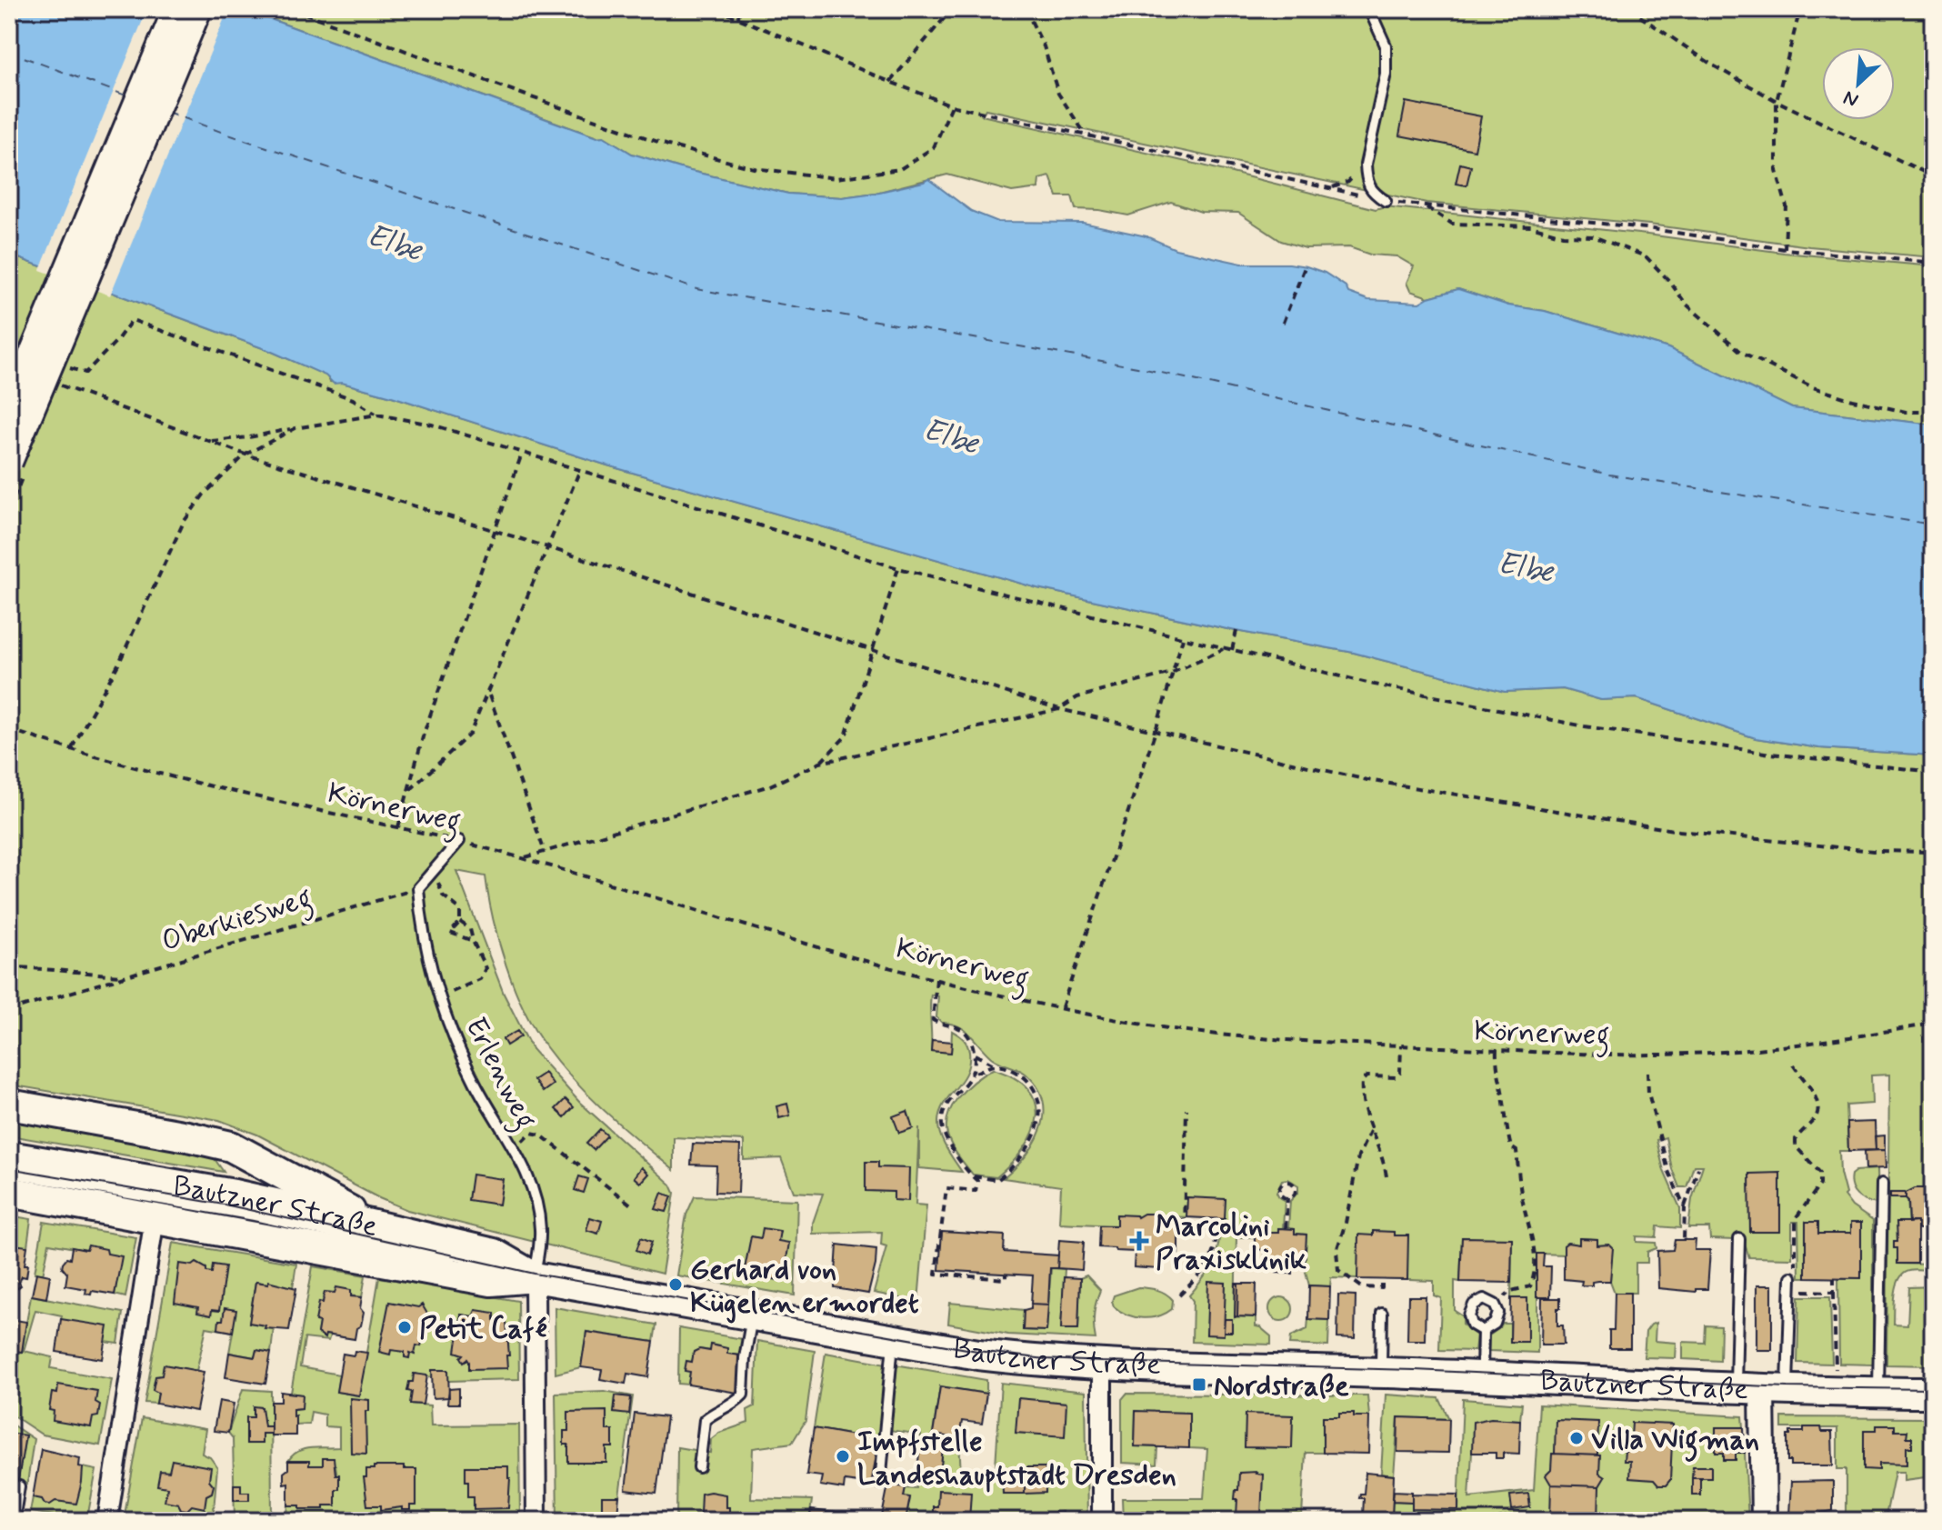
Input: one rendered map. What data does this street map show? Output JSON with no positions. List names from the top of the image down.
{
  "streets": {
    "main road": ["Bautzner Straße"],
    "lane": ["Erlenweg"],
    "path": ["Körnerweg", "Oberkiesweg"]
  },
  "crossings": [
    ["Oberkiesweg", "Erlenweg"],
    ["Erlenweg", "Bautzner Straße"]
  ],
  "water": ["Elbe"],
  "places": {
    "health": ["Marcolini Praxisklinik"],
    "other": [
      "Gerhard von Kügelen ermordet",
      "Petit Café",
      "Villa Wigman",
      "Impfstelle Landeshauptstadt Dresden"
    ],
    "transit": ["Nordstraße"]
  },
  "north": "bottom left"
}
